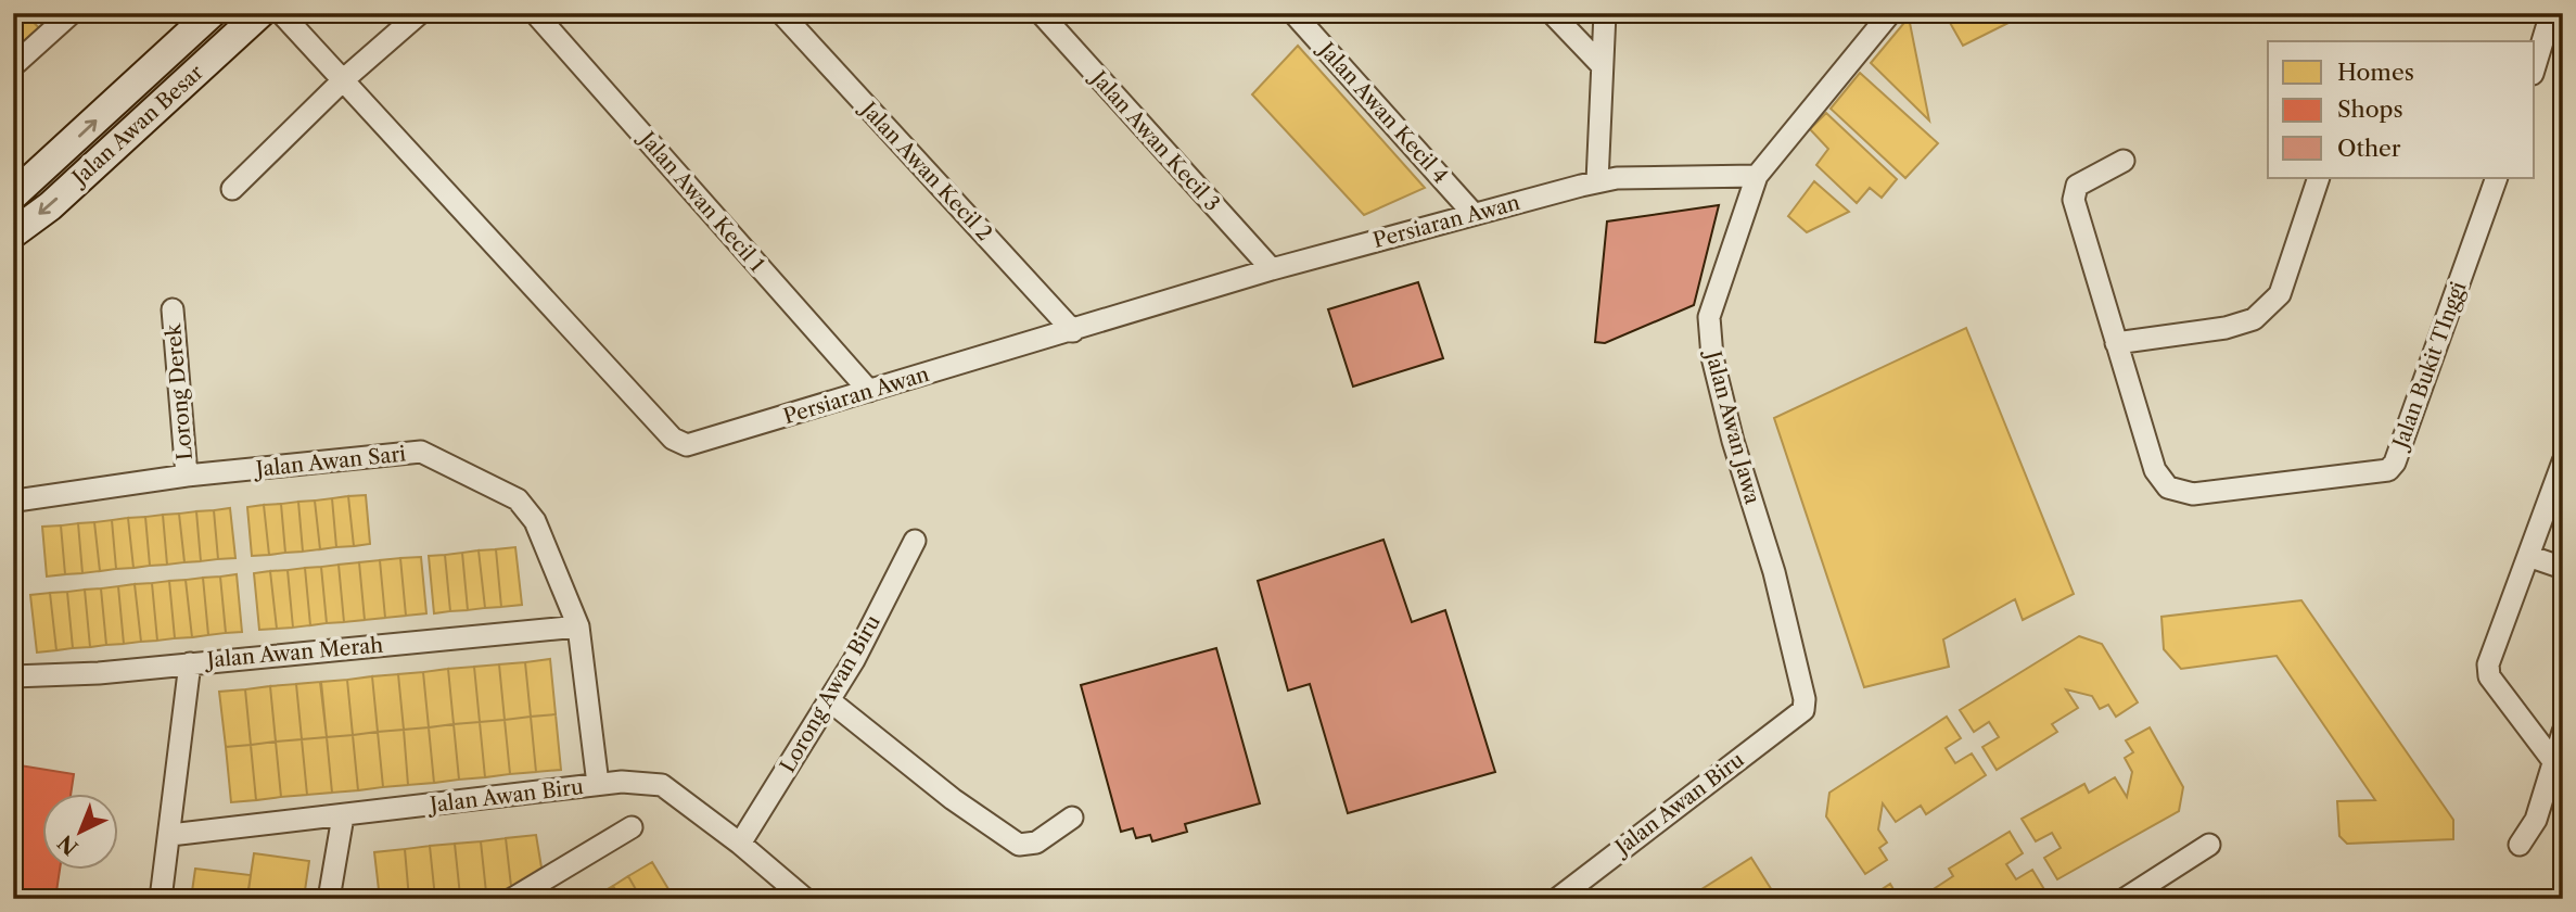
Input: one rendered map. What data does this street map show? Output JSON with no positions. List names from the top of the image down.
{
  "streets": {
    "main road": ["Jalan Awan Besar"],
    "street": [
      "Jalan Awan Kecil 4",
      "Jalan Awan Kecil 3",
      "Jalan Awan Kecil 2",
      "Jalan Awan Kecil 1",
      "Persiaran Awan",
      "Jalan Bukit TInggi",
      "Lorong Derek",
      "Jalan Awan Jawa",
      "Jalan Awan Sari",
      "Jalan Awan Merah",
      "Lorong Awan Biru",
      "Jalan Awan Biru"
    ]
  },
  "crossings": [
    ["Jalan Awan Kecil 4", "Persiaran Awan"],
    ["Jalan Awan Kecil 3", "Persiaran Awan"],
    ["Jalan Awan Kecil 2", "Persiaran Awan"],
    ["Jalan Awan Kecil 1", "Persiaran Awan"],
    ["Persiaran Awan", "Jalan Awan Jawa"],
    ["Lorong Derek", "Jalan Awan Sari"],
    ["Jalan Awan Jawa", "Jalan Awan Biru"],
    ["Jalan Awan Sari", "Jalan Awan Merah"],
    ["Jalan Awan Sari", "Jalan Awan Biru"],
    ["Lorong Awan Biru", "Jalan Awan Biru"]
  ],
  "legend": ["Homes", "Shops", "Other"],
  "north": "bottom left"
}
